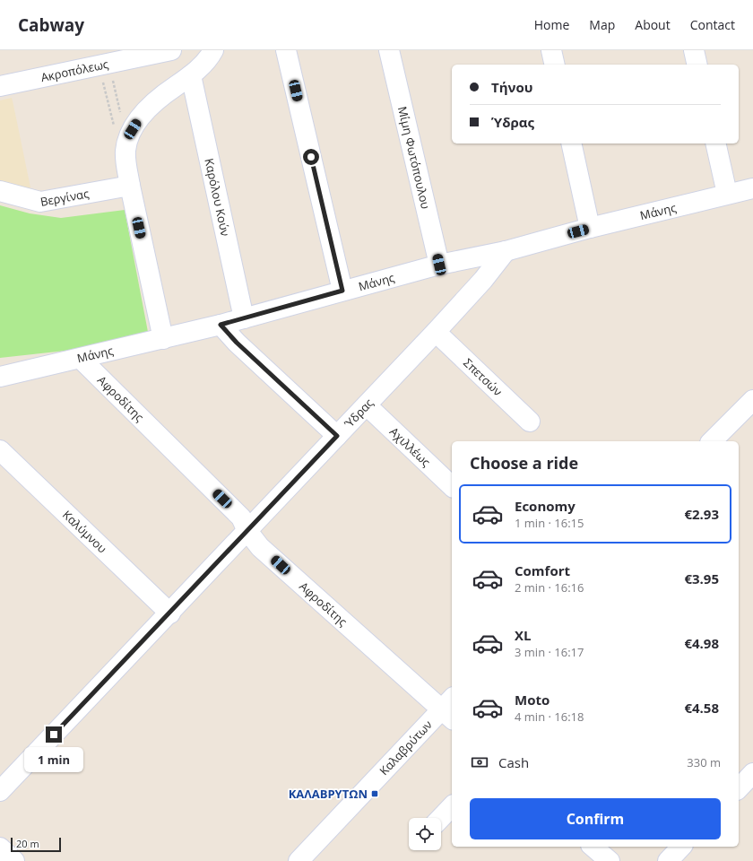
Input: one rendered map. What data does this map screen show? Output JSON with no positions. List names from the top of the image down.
{
  "streets": {
    "street": [
      "Ακροπόλεως",
      "Μίμη Φωτόπουλου",
      "Βεργίνας",
      "Καρόλου Κούν",
      "Μάνης",
      "Σπετσών",
      "Αφροδίτης",
      "Ύδρας",
      "Αχιλλέως",
      "Καλύμνου",
      "Καλαβρύτων"
    ]
  },
  "crossings": [
    ["Μίμη Φωτόπουλου", "Μάνης"],
    ["Καρόλου Κούν", "Μάνης"],
    ["Μάνης", "Αφροδίτης"],
    ["Μάνης", "Ύδρας"],
    ["Σπετσών", "Ύδρας"],
    ["Αφροδίτης", "Ύδρας"],
    ["Αφροδίτης", "Καλαβρύτων"],
    ["Ύδρας", "Αχιλλέως"],
    ["Ύδρας", "Καλύμνου"]
  ],
  "places": {
    "transit": ["ΚΑΛΑΒΡΥΤΩΝ"]
  },
  "scale_bar": "20 m",
  "page": {
    "header": "Cabway",
    "nav": [
      "Home",
      "Map",
      "About",
      "Contact"
    ],
    "banner": ["Τήνου", "Ύδρας"],
    "heading": "Choose a ride",
    "list": [
      {
        "name": "Economy",
        "note": "1 min · 16:15",
        "value": "€2.93"
      },
      {
        "name": "Comfort",
        "note": "2 min · 16:16",
        "value": "€3.95"
      },
      {
        "name": "XL",
        "note": "3 min · 16:17",
        "value": "€4.98"
      },
      {
        "name": "Moto",
        "note": "4 min · 16:18",
        "value": "€4.58"
      }
    ],
    "pay": ["Cash", "330 m"],
    "bubble": "1 min",
    "buttons": "Confirm",
    "scale": "20 m"
  }
}
